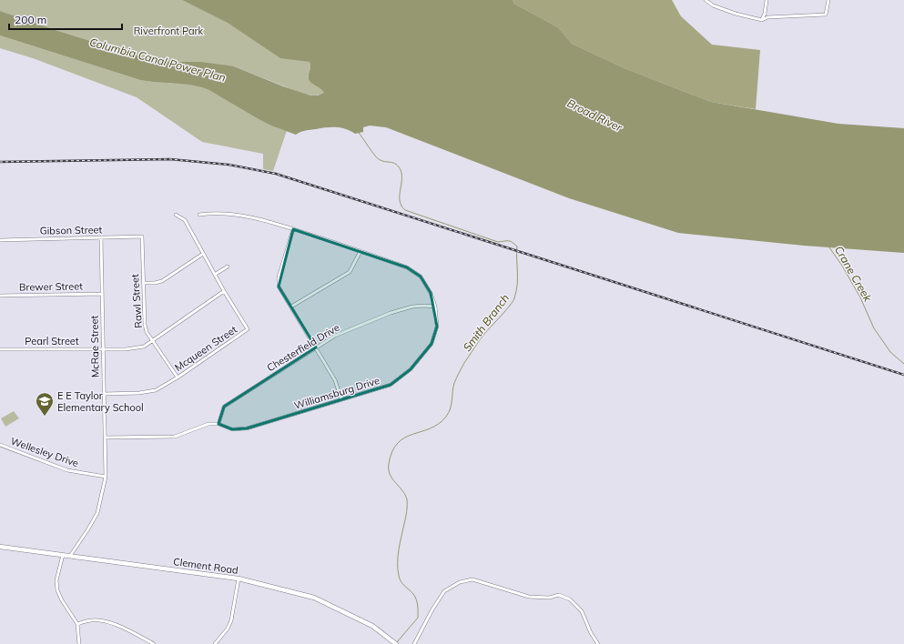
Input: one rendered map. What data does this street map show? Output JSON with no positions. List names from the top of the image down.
{
  "streets": {
    "street": [
      "Gibson Street",
      "Brewer Street",
      "Rawl Street",
      "Pearl Street",
      "McRae Street",
      "Chesterfield Drive",
      "Mcqueen Street",
      "Williamsburg Drive",
      "Wellesley Drive",
      "Clement Road"
    ]
  },
  "crossings": [
    ["Gibson Street", "Rawl Street"],
    ["Gibson Street", "McRae Street"],
    ["Brewer Street", "McRae Street"],
    ["Rawl Street", "Pearl Street"],
    ["Rawl Street", "Mcqueen Street"],
    ["Pearl Street", "McRae Street"],
    ["Pearl Street", "Mcqueen Street"],
    ["McRae Street", "Mcqueen Street"],
    ["McRae Street", "Williamsburg Drive"],
    ["McRae Street", "Wellesley Drive"],
    ["McRae Street", "Clement Road"],
    ["Chesterfield Drive", "Williamsburg Drive"]
  ],
  "water": [
    "Columbia Canal Power Plan",
    "Broad River",
    "Crane Creek",
    "Smith Branch"
  ],
  "parks": ["Riverfront Park"],
  "places": {
    "school or university": ["E E Taylor Elementary School"]
  },
  "scale_bar": "200 m"
}
